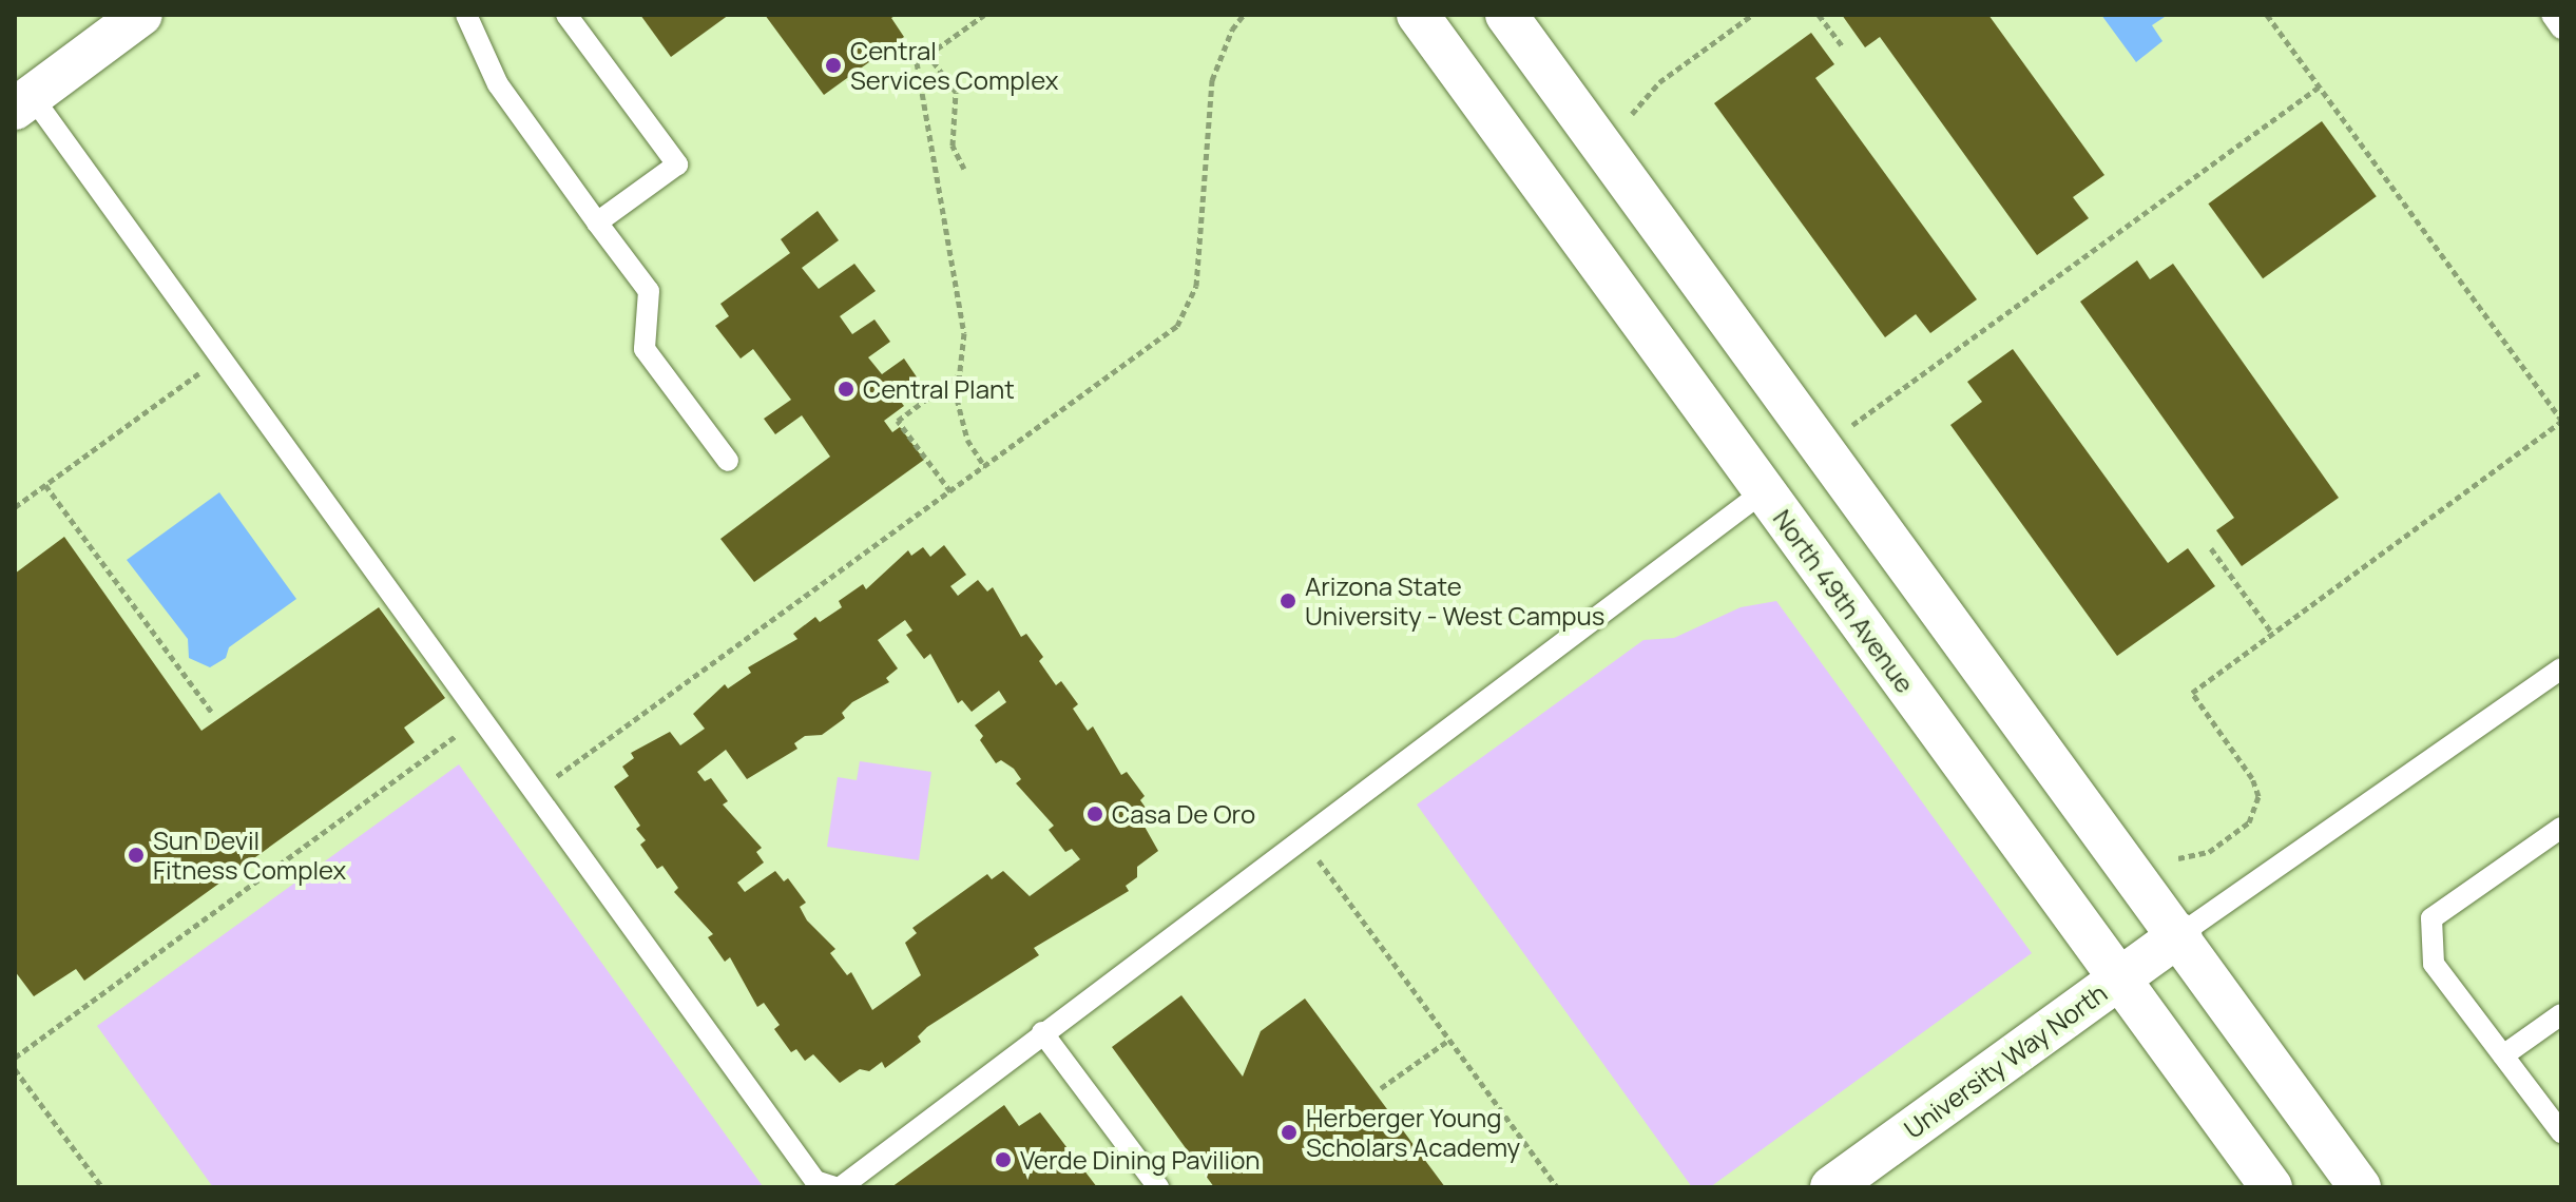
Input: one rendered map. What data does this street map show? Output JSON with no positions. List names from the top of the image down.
{
  "streets": {
    "street": ["North 49th Avenue", "University Way North"]
  },
  "crossings": [
    ["North 49th Avenue", "University Way North"]
  ],
  "places": [
    "Central Services Complex",
    "Central Plant",
    "Arizona State University - West Campus",
    "Casa De Oro",
    "Sun Devil Fitness Complex",
    "Herberger Young Scholars Academy",
    "Verde Dining Pavilion"
  ]
}
